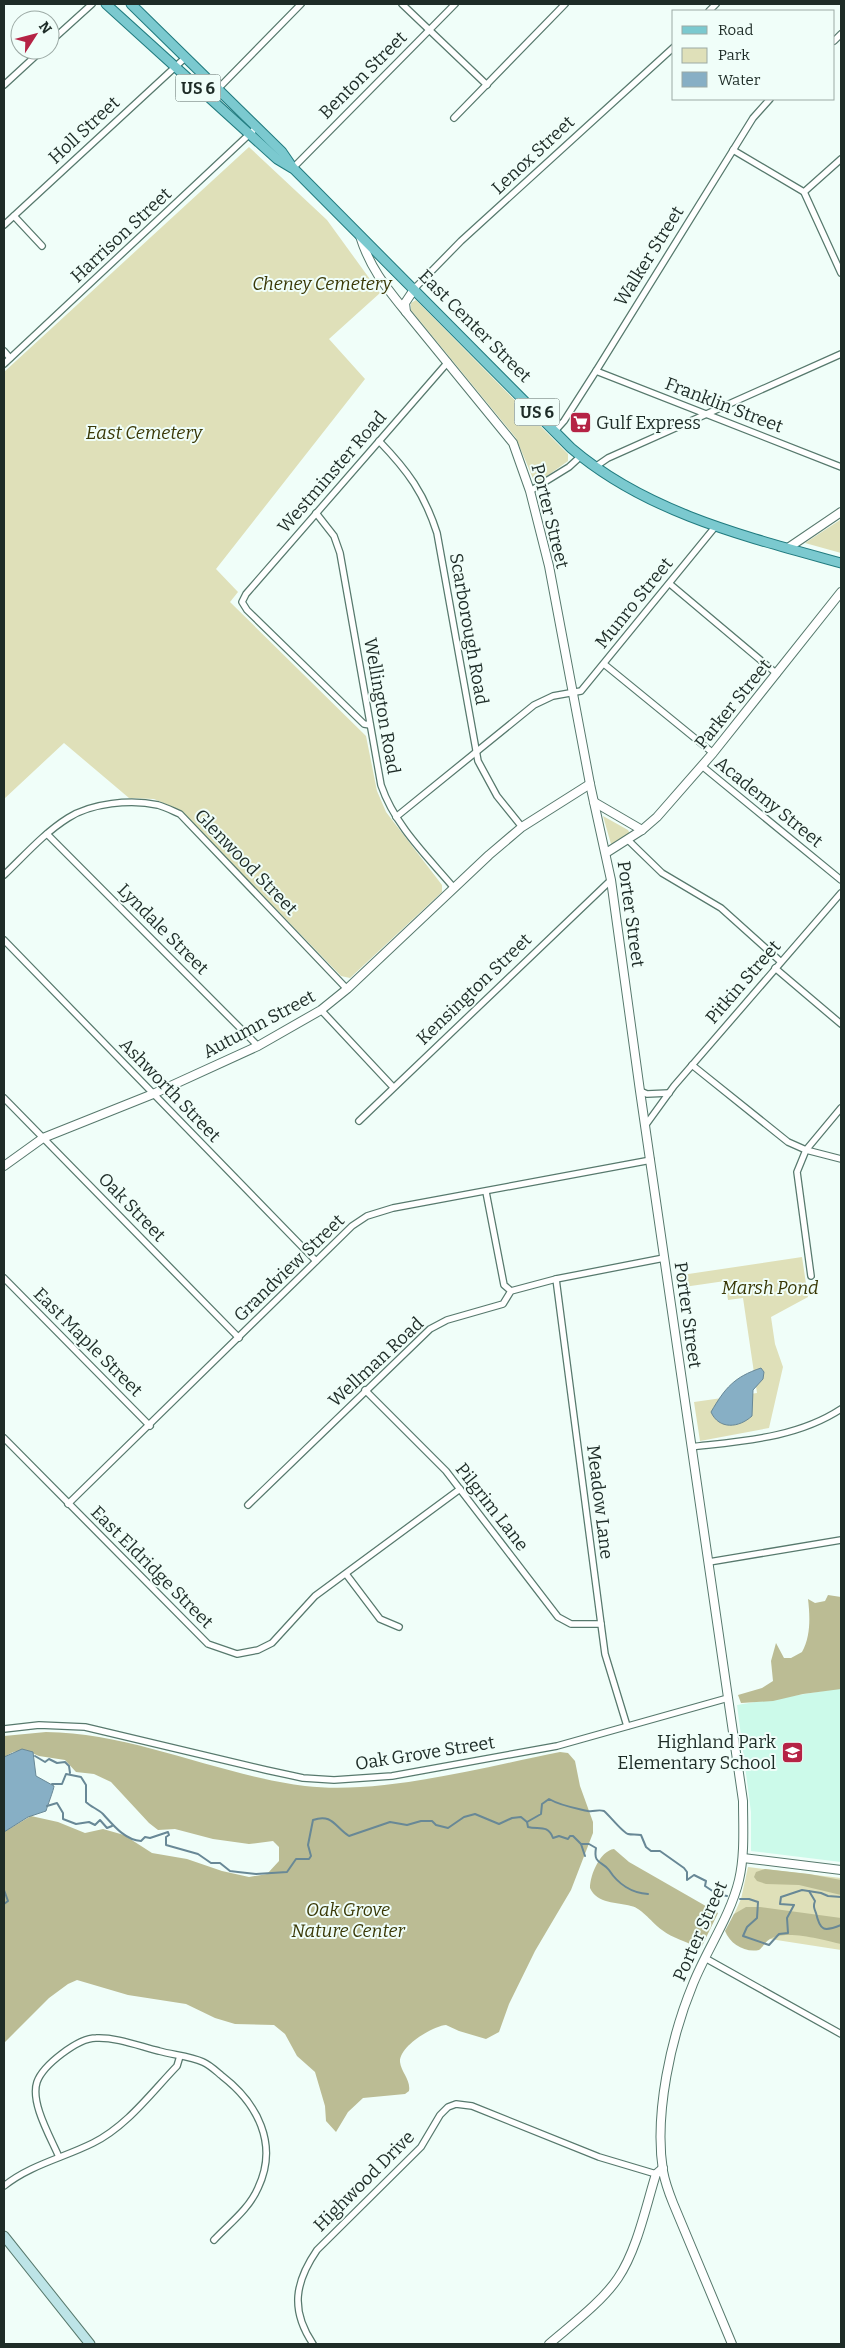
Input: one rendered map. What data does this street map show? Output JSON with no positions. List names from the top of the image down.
{
  "streets": {
    "main road": ["US 6", "East Center Street"],
    "street": [
      "Benton Street",
      "Holl Street",
      "Lenox Street",
      "Harrison Street",
      "Walker Street",
      "Franklin Street",
      "Westminster Road",
      "Porter Street",
      "Munro Street",
      "Scarborough Road",
      "Parker Street",
      "Wellington Road",
      "Academy Street",
      "Glenwood Street",
      "Lyndale Street",
      "Pitkin Street",
      "Kensington Street",
      "Autumn Street",
      "Ashworth Street",
      "Oak Street",
      "Grandview Street",
      "East Maple Street",
      "Wellman Road",
      "Meadow Lane",
      "Pilgrim Lane",
      "East Eldridge Street",
      "Oak Grove Street",
      "Highwood Drive"
    ]
  },
  "crossings": [
    ["Benton Street", "East Center Street"],
    ["Holl Street", "East Center Street"],
    ["Lenox Street", "East Center Street"],
    ["Harrison Street", "East Center Street"],
    ["Walker Street", "East Center Street"],
    ["Walker Street", "Franklin Street"],
    ["East Center Street", "Porter Street"],
    ["East Center Street", "Munro Street"],
    ["Westminster Road", "Porter Street"],
    ["Westminster Road", "Scarborough Road"],
    ["Westminster Road", "Wellington Road"],
    ["Porter Street", "Munro Street"],
    ["Porter Street", "Parker Street"],
    ["Porter Street", "Pitkin Street"],
    ["Porter Street", "Kensington Street"],
    ["Porter Street", "Autumn Street"],
    ["Porter Street", "Grandview Street"],
    ["Porter Street", "Wellman Road"],
    ["Porter Street", "Oak Grove Street"],
    ["Porter Street", "Highwood Drive"],
    ["Munro Street", "Scarborough Road"],
    ["Munro Street", "Wellington Road"],
    ["Munro Street", "Academy Street"],
    ["Scarborough Road", "Autumn Street"],
    ["Parker Street", "Academy Street"],
    ["Wellington Road", "Autumn Street"],
    ["Glenwood Street", "Lyndale Street"],
    ["Glenwood Street", "Autumn Street"],
    ["Lyndale Street", "Autumn Street"],
    ["Autumn Street", "Ashworth Street"],
    ["Autumn Street", "Oak Street"],
    ["Ashworth Street", "Grandview Street"],
    ["Oak Street", "Grandview Street"],
    ["Grandview Street", "East Maple Street"],
    ["Grandview Street", "East Eldridge Street"],
    ["Wellman Road", "Meadow Lane"],
    ["Wellman Road", "Pilgrim Lane"],
    ["Meadow Lane", "Pilgrim Lane"],
    ["Meadow Lane", "Oak Grove Street"],
    ["Pilgrim Lane", "East Eldridge Street"]
  ],
  "parks": [
    "Cheney Cemetery",
    "East Cemetery",
    "Marsh Pond",
    "Oak Grove Nature Center"
  ],
  "places": {
    "supermarket": ["Gulf Express"],
    "school or university": ["Highland Park Elementary School"]
  },
  "legend": ["Road", "Park", "Water"],
  "north": "top right"
}
